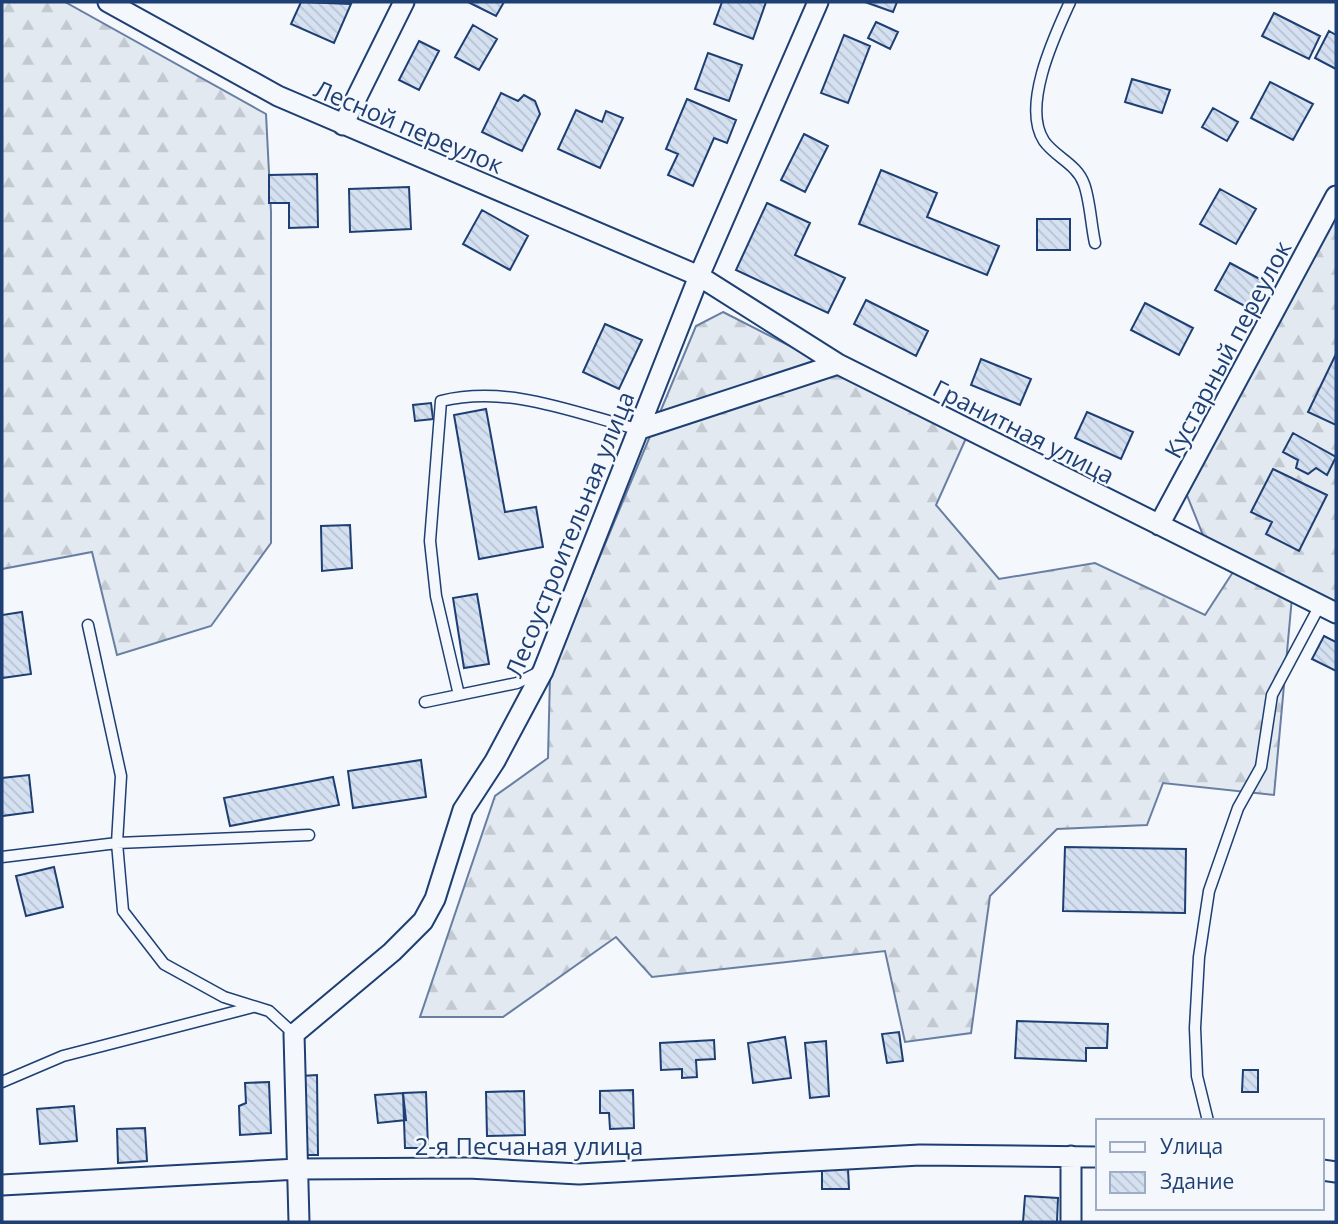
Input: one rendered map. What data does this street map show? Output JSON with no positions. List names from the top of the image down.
{
  "streets": {
    "street": [
      "Лесной переулок",
      "Кустарный переулок",
      "Гранитная улица",
      "Лесоустроительная улица",
      "2-я Песчаная улица"
    ]
  },
  "crossings": [
    ["Лесной переулок", "Гранитная улица"],
    ["Лесной переулок", "Лесоустроительная улица"],
    ["Кустарный переулок", "Гранитная улица"],
    ["Гранитная улица", "Лесоустроительная улица"]
  ],
  "legend": ["Улица", "Здание"]
}
